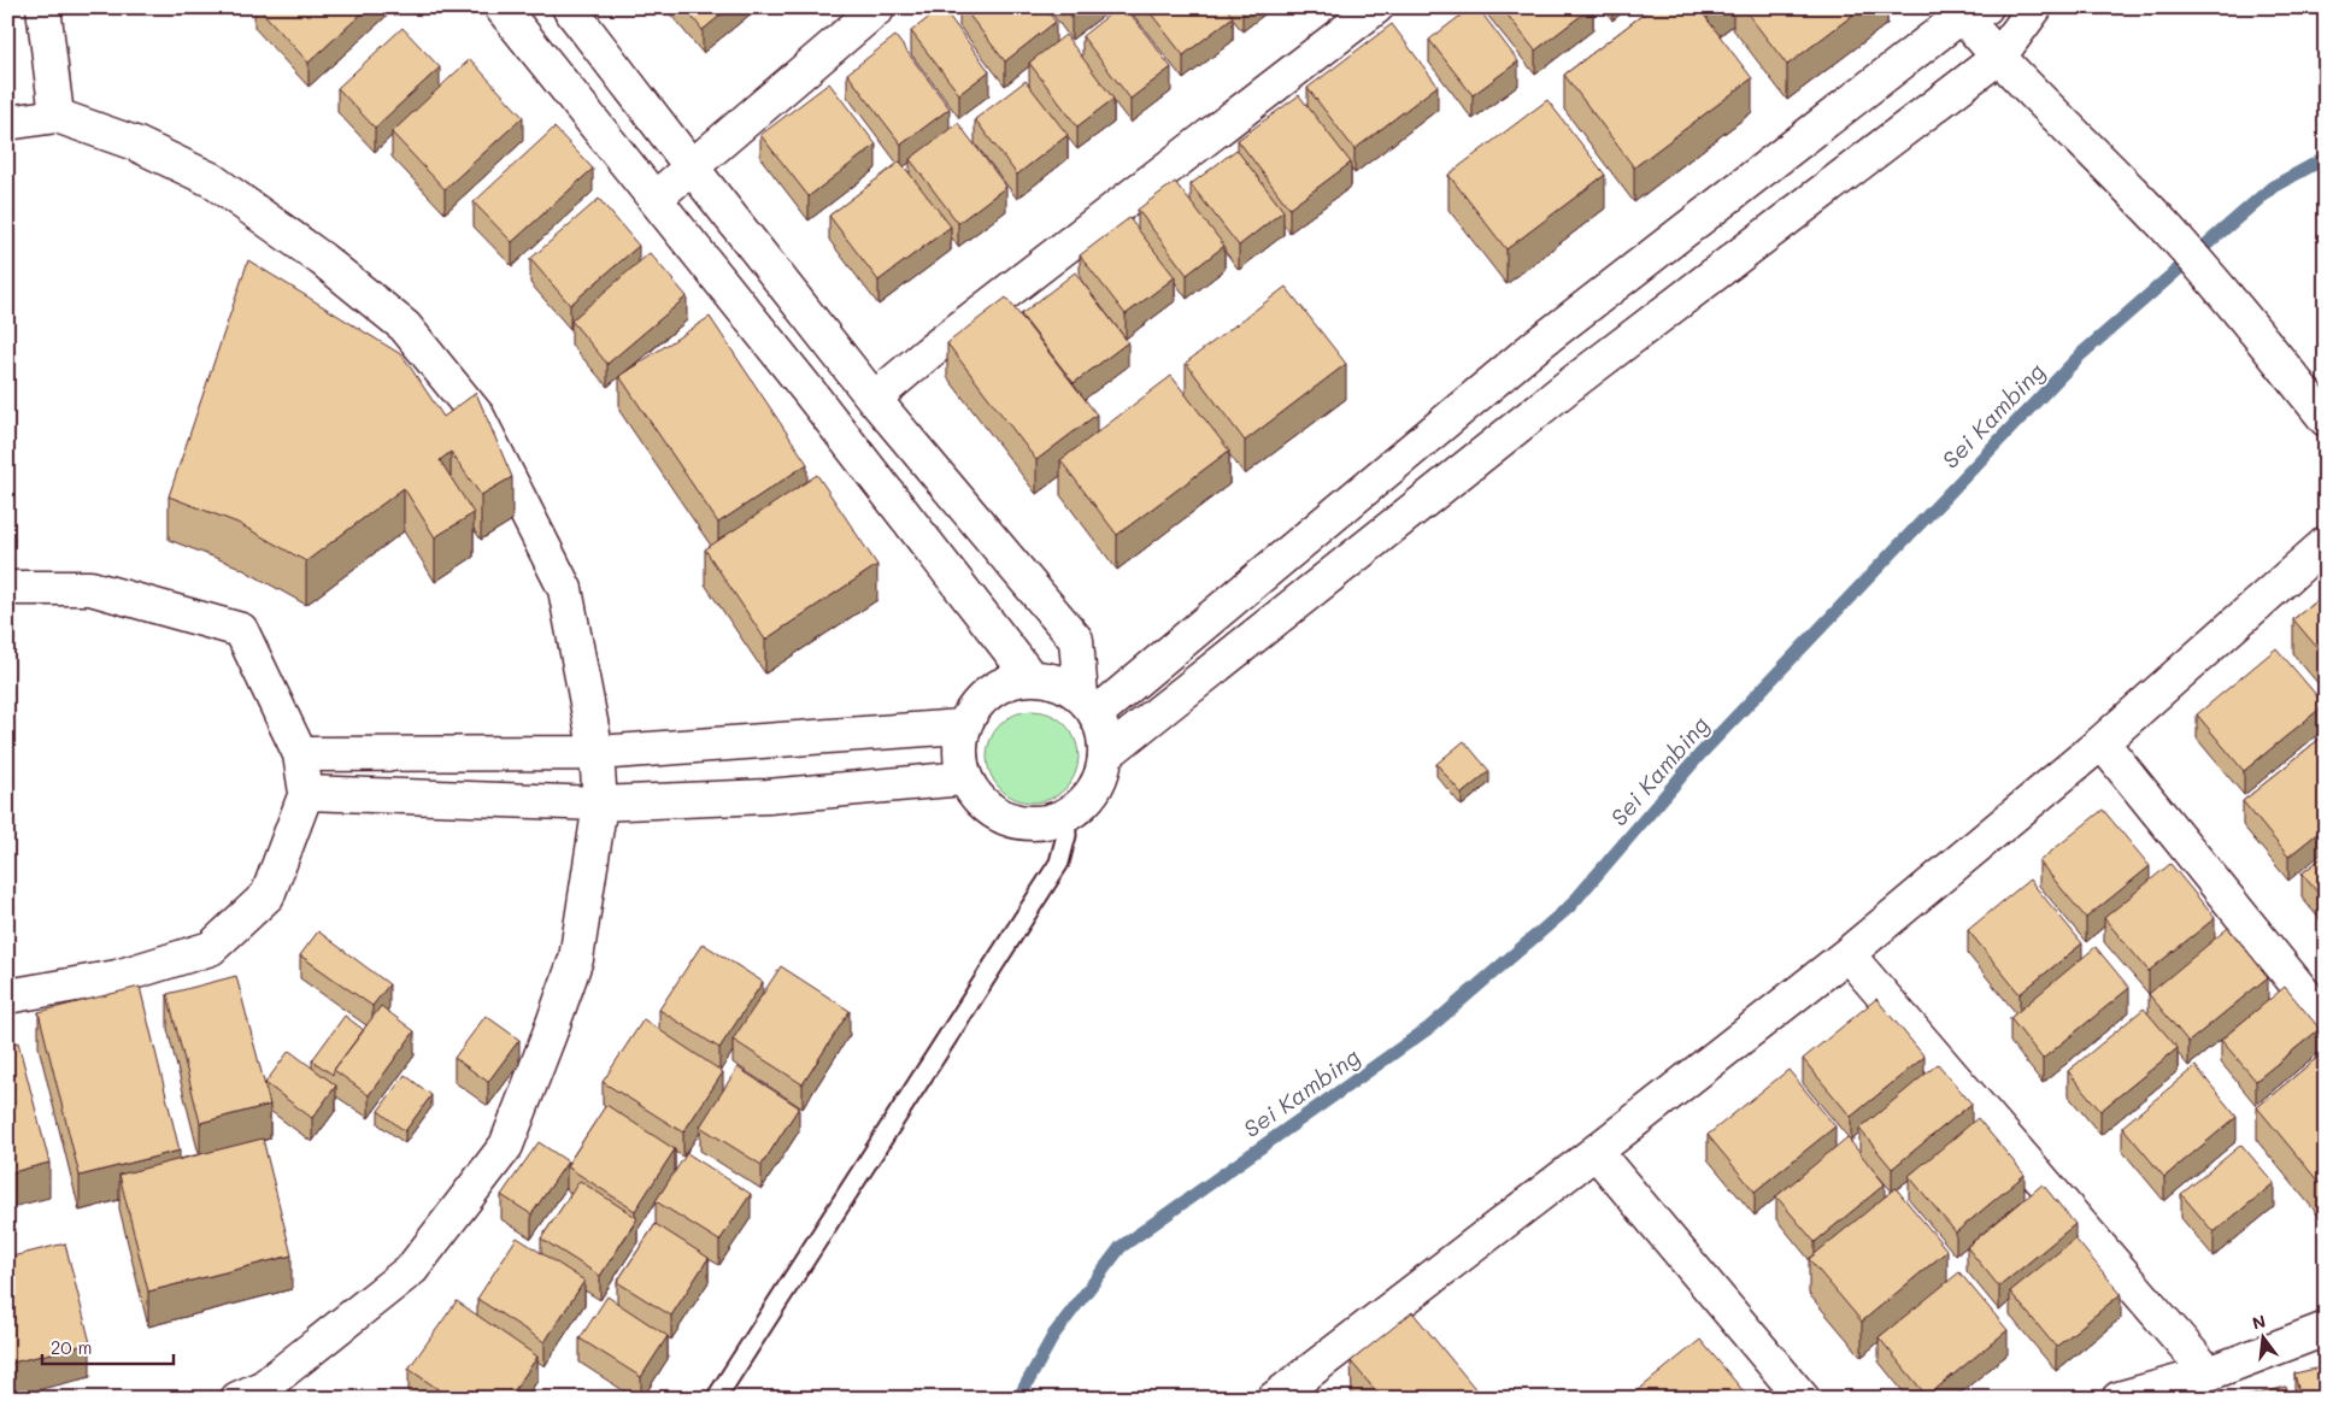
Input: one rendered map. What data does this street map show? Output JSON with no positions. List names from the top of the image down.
{
  "water": ["Sei Kambing"],
  "scale_bar": "20 m",
  "north": "top"
}
